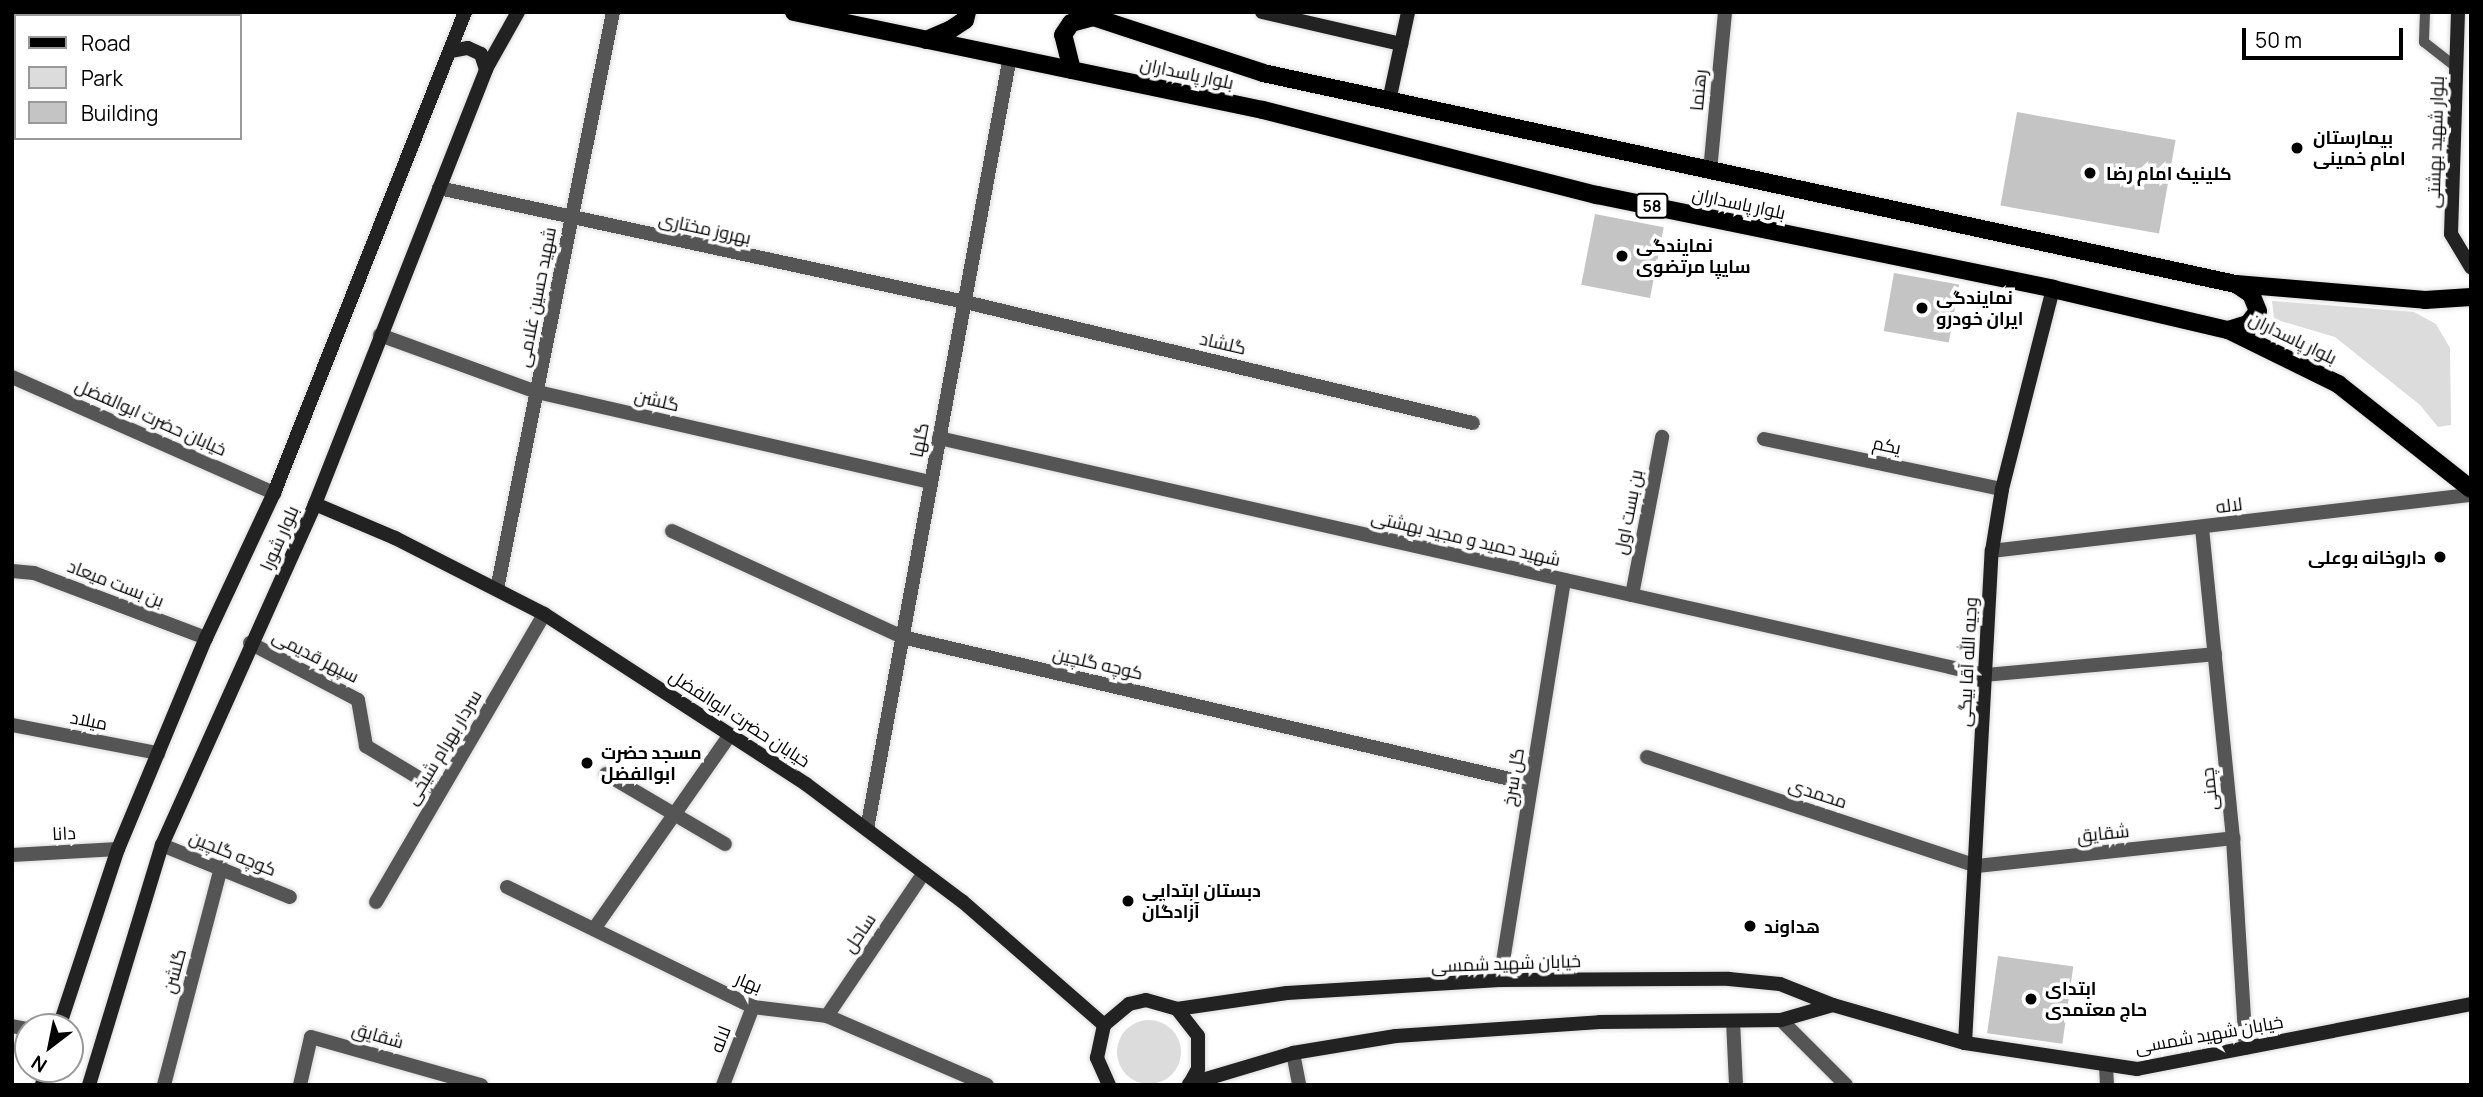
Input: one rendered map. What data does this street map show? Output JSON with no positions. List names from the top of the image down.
{
  "streets": {
    "main road": ["بلوار پاسداران", "58"],
    "street": [
      "رهنما",
      "بلوار شهید بهشتی",
      "بهروز مختاری",
      "شهید حسین غلامی",
      "گلشاد",
      "گلشن",
      "خیابان حضرت ابوالفضل",
      "گلها",
      "یکم",
      "لاله",
      "بن بست اول",
      "بلوار شورا",
      "شهید حمید و مجید بهشتی",
      "بن بست میعاد",
      "سپهر قدیمی",
      "وجیه الله آقا بیگی",
      "کوچه گلچین",
      "میلاد",
      "سردار بهرام شیخی",
      "گل سرخ",
      "چمنی",
      "محمدی",
      "دانا",
      "شقایق",
      "ساحل",
      "خیابان شهید شمسی",
      "بهار"
    ]
  },
  "crossings": [
    ["بلوار پاسداران", "رهنما"],
    ["بلوار پاسداران", "گلها"],
    ["بلوار پاسداران", "وجیه الله آقا بیگی"],
    ["بهروز مختاری", "شهید حسین غلامی"],
    ["بهروز مختاری", "گلشاد"],
    ["بهروز مختاری", "گلها"],
    ["بهروز مختاری", "بلوار شورا"],
    ["شهید حسین غلامی", "گلشن"],
    ["شهید حسین غلامی", "خیابان حضرت ابوالفضل"],
    ["گلشاد", "گلها"],
    ["گلشن", "گلها"],
    ["گلشن", "بلوار شورا"],
    ["گلشن", "کوچه گلچین"],
    ["خیابان حضرت ابوالفضل", "گلها"],
    ["خیابان حضرت ابوالفضل", "بلوار شورا"],
    ["خیابان حضرت ابوالفضل", "سردار بهرام شیخی"],
    ["خیابان حضرت ابوالفضل", "ساحل"],
    ["گلها", "شهید حمید و مجید بهشتی"],
    ["گلها", "کوچه گلچین"],
    ["یکم", "وجیه الله آقا بیگی"],
    ["لاله", "وجیه الله آقا بیگی"],
    ["لاله", "چمنی"],
    ["لاله", "بهار"],
    ["بن بست اول", "شهید حمید و مجید بهشتی"],
    ["بلوار شورا", "بن بست میعاد"],
    ["بلوار شورا", "سپهر قدیمی"],
    ["بلوار شورا", "کوچه گلچین"],
    ["بلوار شورا", "میلاد"],
    ["بلوار شورا", "دانا"],
    ["شهید حمید و مجید بهشتی", "وجیه الله آقا بیگی"],
    ["شهید حمید و مجید بهشتی", "گل سرخ"],
    ["شهید حمید و مجید بهشتی", "چمنی"],
    ["سپهر قدیمی", "سردار بهرام شیخی"],
    ["وجیه الله آقا بیگی", "محمدی"],
    ["وجیه الله آقا بیگی", "شقایق"],
    ["وجیه الله آقا بیگی", "خیابان شهید شمسی"],
    ["کوچه گلچین", "گل سرخ"],
    ["گل سرخ", "خیابان شهید شمسی"],
    ["چمنی", "شقایق"],
    ["چمنی", "خیابان شهید شمسی"],
    ["محمدی", "شقایق"],
    ["ساحل", "بهار"]
  ],
  "places": [
    "بیمارستان امام خمینی",
    "کلینیک امام رضا",
    "نمایندگی سایپا مرتضوی",
    "نمایندگی ایران خودرو",
    "داروخانه بوعلی",
    "مسجد حضرت ابوالفضل",
    "دبستان ابتدایی آزادگان",
    "هداوند",
    "ابتدای حاج معتمدی"
  ],
  "legend": ["Road", "Park", "Building"],
  "scale_bar": "50 m",
  "north": "bottom left"
}
